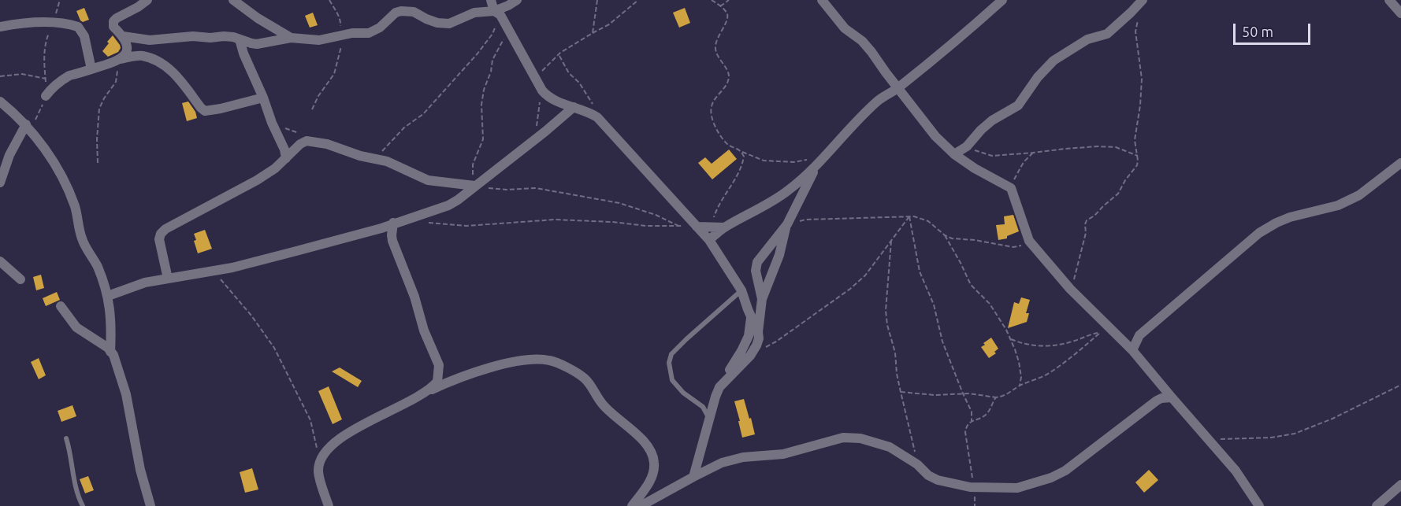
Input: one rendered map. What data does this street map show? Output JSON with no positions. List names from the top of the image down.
{
  "scale_bar": "50 m"
}
